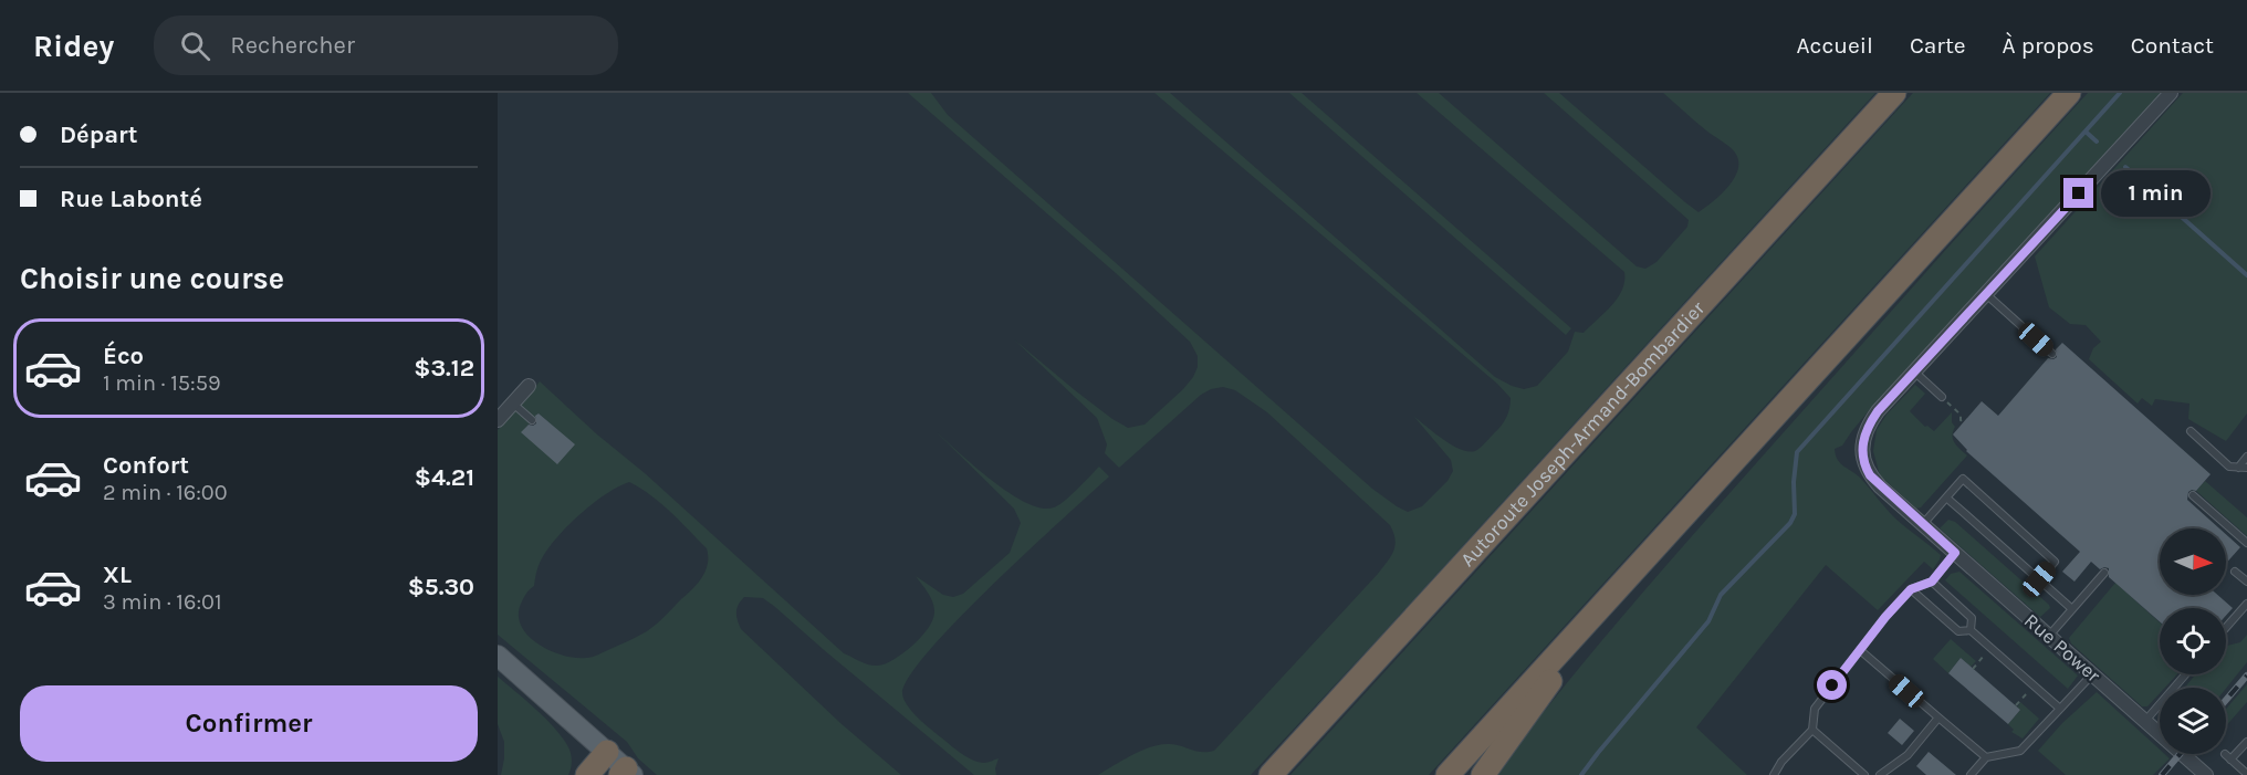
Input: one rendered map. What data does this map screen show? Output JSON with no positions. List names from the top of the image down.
{
  "streets": {
    "highway": ["Autoroute Joseph-Armand-Bombardier"],
    "street": ["Rue Power"]
  },
  "north": "right",
  "page": {
    "header": "Ridey",
    "search": "Rechercher",
    "nav": [
      "Accueil",
      "Carte",
      "À propos",
      "Contact"
    ],
    "banner": ["Départ", "Rue Labonté"],
    "bubble": "1 min",
    "heading": "Choisir une course",
    "list": [
      {
        "name": "Éco",
        "note": "1 min · 15:59",
        "value": "$3.12"
      },
      {
        "name": "Confort",
        "note": "2 min · 16:00",
        "value": "$4.21"
      },
      {
        "name": "XL",
        "note": "3 min · 16:01",
        "value": "$5.30"
      }
    ],
    "buttons": "Confirmer"
  }
}
